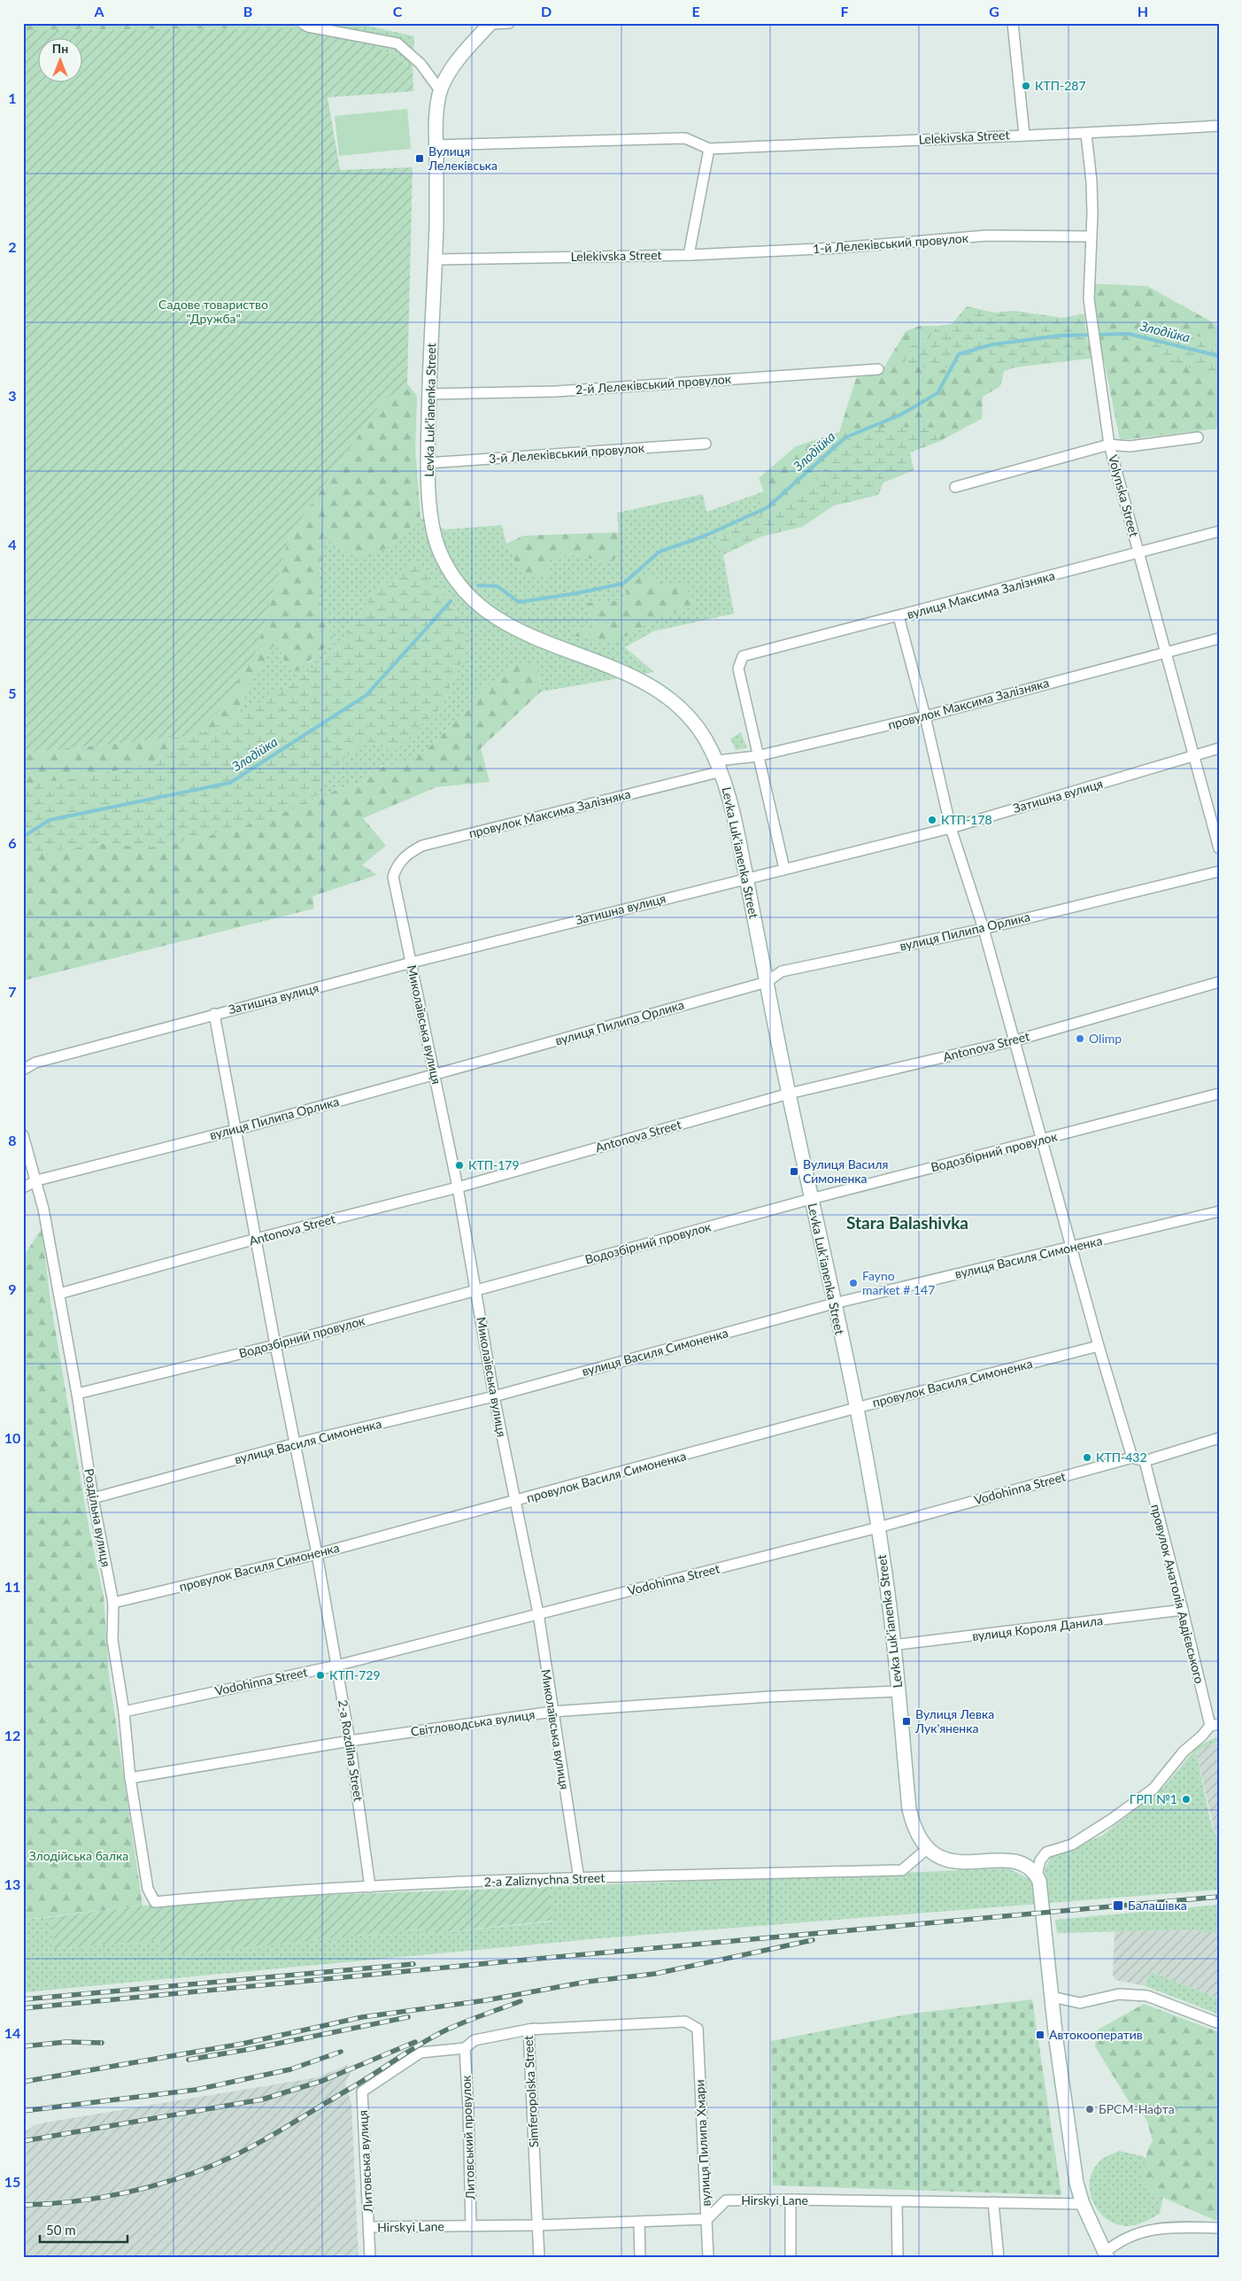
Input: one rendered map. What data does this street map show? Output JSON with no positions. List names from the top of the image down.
{
  "streets": {
    "street": [
      "Lelekivska Street",
      "1-й Лелеківський провулок",
      "2-й Лелеківський провулок",
      "Levka Lukʼianenka Street",
      "3-й Лелеківський провулок",
      "Volynska Street",
      "вулиця Максима Залізняка",
      "провулок Максима Залізняка",
      "Затишна вулиця",
      "вулиця Пилипа Орлика",
      "Миколаївська вулиця",
      "Antonova Street",
      "Водозбірний провулок",
      "вулиця Василя Симоненка",
      "провулок Василя Симоненка",
      "Vodohinna Street",
      "Роздільна вулиця",
      "провулок Анатолія Авдієвського",
      "вулиця Короля Данила",
      "Світловодська вулиця",
      "2-a Rozdilna Street",
      "2-a Zaliznychna Street",
      "Simferopolska Street",
      "Литовський провулок",
      "вулиця Пилипа Хмари",
      "Литовська вулиця",
      "Hirskyi Lane"
    ]
  },
  "crossings": [
    ["Lelekivska Street", "1-й Лелеківський провулок"],
    ["Lelekivska Street", "Levka Lukʼianenka Street"],
    ["Lelekivska Street", "Volynska Street"],
    ["1-й Лелеківський провулок", "Volynska Street"],
    ["2-й Лелеківський провулок", "Levka Lukʼianenka Street"],
    ["Levka Lukʼianenka Street", "3-й Лелеківський провулок"],
    ["Levka Lukʼianenka Street", "провулок Максима Залізняка"],
    ["Levka Lukʼianenka Street", "Затишна вулиця"],
    ["Levka Lukʼianenka Street", "вулиця Пилипа Орлика"],
    ["Levka Lukʼianenka Street", "Antonova Street"],
    ["Levka Lukʼianenka Street", "Водозбірний провулок"],
    ["Levka Lukʼianenka Street", "вулиця Василя Симоненка"],
    ["Levka Lukʼianenka Street", "провулок Василя Симоненка"],
    ["Levka Lukʼianenka Street", "Vodohinna Street"],
    ["Levka Lukʼianenka Street", "вулиця Короля Данила"],
    ["Levka Lukʼianenka Street", "Світловодська вулиця"],
    ["Levka Lukʼianenka Street", "2-a Zaliznychna Street"],
    ["Volynska Street", "вулиця Максима Залізняка"],
    ["Volynska Street", "провулок Максима Залізняка"],
    ["Volynska Street", "Затишна вулиця"],
    ["вулиця Максима Залізняка", "провулок Максима Залізняка"],
    ["провулок Максима Залізняка", "Миколаївська вулиця"],
    ["Затишна вулиця", "Миколаївська вулиця"],
    ["Затишна вулиця", "2-a Rozdilna Street"],
    ["вулиця Пилипа Орлика", "Миколаївська вулиця"],
    ["вулиця Пилипа Орлика", "Роздільна вулиця"],
    ["вулиця Пилипа Орлика", "2-a Rozdilna Street"],
    ["Миколаївська вулиця", "Antonova Street"],
    ["Миколаївська вулиця", "Водозбірний провулок"],
    ["Миколаївська вулиця", "вулиця Василя Симоненка"],
    ["Миколаївська вулиця", "провулок Василя Симоненка"],
    ["Миколаївська вулиця", "Vodohinna Street"],
    ["Миколаївська вулиця", "Світловодська вулиця"],
    ["Миколаївська вулиця", "2-a Zaliznychna Street"],
    ["Antonova Street", "Роздільна вулиця"],
    ["Antonova Street", "2-a Rozdilna Street"],
    ["Водозбірний провулок", "Роздільна вулиця"],
    ["Водозбірний провулок", "2-a Rozdilna Street"],
    ["вулиця Василя Симоненка", "Роздільна вулиця"],
    ["вулиця Василя Симоненка", "2-a Rozdilna Street"],
    ["провулок Василя Симоненка", "Роздільна вулиця"],
    ["провулок Василя Симоненка", "2-a Rozdilna Street"],
    ["Vodohinna Street", "Роздільна вулиця"],
    ["Vodohinna Street", "2-a Rozdilna Street"],
    ["Роздільна вулиця", "Світловодська вулиця"],
    ["Роздільна вулиця", "2-a Zaliznychna Street"],
    ["провулок Анатолія Авдієвського", "вулиця Короля Данила"],
    ["Світловодська вулиця", "2-a Rozdilna Street"],
    ["2-a Rozdilna Street", "2-a Zaliznychna Street"],
    ["Simferopolska Street", "вулиця Пилипа Хмари"],
    ["Simferopolska Street", "Hirskyi Lane"],
    ["Литовський провулок", "Литовська вулиця"],
    ["Литовський провулок", "Hirskyi Lane"],
    ["вулиця Пилипа Хмари", "Hirskyi Lane"],
    ["Литовська вулиця", "Hirskyi Lane"]
  ],
  "districts": ["Stara Balashivka"],
  "water": ["Злодійка"],
  "parks": ["Садове товариство \"Дружба\"", "Злодійська балка"],
  "places": {
    "other": [
      "КТП-287",
      "КТП-178",
      "Olimp",
      "КТП-179",
      "Fayno market # 147",
      "КТП-432",
      "КТП-729",
      "ГРП №1",
      "БРСМ-Нафта"
    ],
    "transit": [
      "Вулиця Лелеківська",
      "Вулиця Василя Симоненка",
      "Вулиця Левка Лук'яненка",
      "Балашівка",
      "Автокооператив"
    ]
  },
  "scale_bar": "50 m",
  "north": "top",
  "grid": {
    "columns": [
      "A",
      "B",
      "C",
      "D",
      "E",
      "F",
      "G",
      "H"
    ],
    "rows": [
      "1",
      "2",
      "3",
      "4",
      "5",
      "6",
      "7",
      "8",
      "9",
      "10",
      "11",
      "12",
      "13",
      "14",
      "15"
    ]
  }
}
